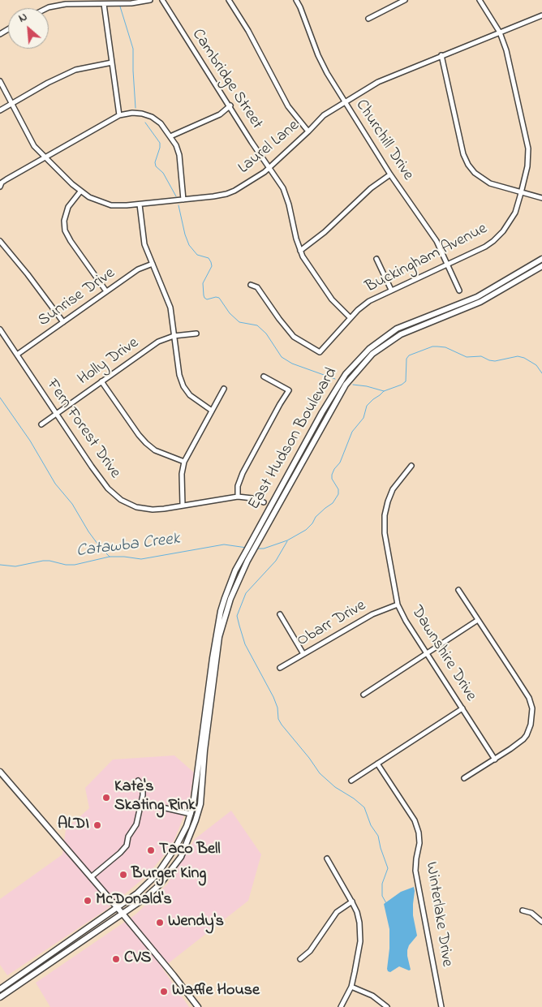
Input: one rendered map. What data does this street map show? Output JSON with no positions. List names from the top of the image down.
{
  "streets": {
    "main road": ["East Hudson Boulevard"],
    "street": [
      "Cambridge Street",
      "Churchill Drive",
      "Laurel Lane",
      "Buckingham Avenue",
      "Sunrise Drive",
      "Holly Drive",
      "Fern Forest Drive",
      "Obarr Drive",
      "Dawnshire Drive",
      "Winterlake Drive"
    ]
  },
  "crossings": [
    ["Cambridge Street", "Laurel Lane"],
    ["Cambridge Street", "Buckingham Avenue"],
    ["Churchill Drive", "Laurel Lane"],
    ["Churchill Drive", "Buckingham Avenue"],
    ["Laurel Lane", "Buckingham Avenue"],
    ["Sunrise Drive", "Fern Forest Drive"],
    ["Holly Drive", "Fern Forest Drive"],
    ["Obarr Drive", "Dawnshire Drive"]
  ],
  "water": ["Catawba Creek"],
  "places": [
    "Kate's Skating Rink",
    "ALDI",
    "Taco Bell",
    "Burger King",
    "McDonald's",
    "Wendy's",
    "CVS",
    "Waffle House"
  ],
  "north": "top left"
}
